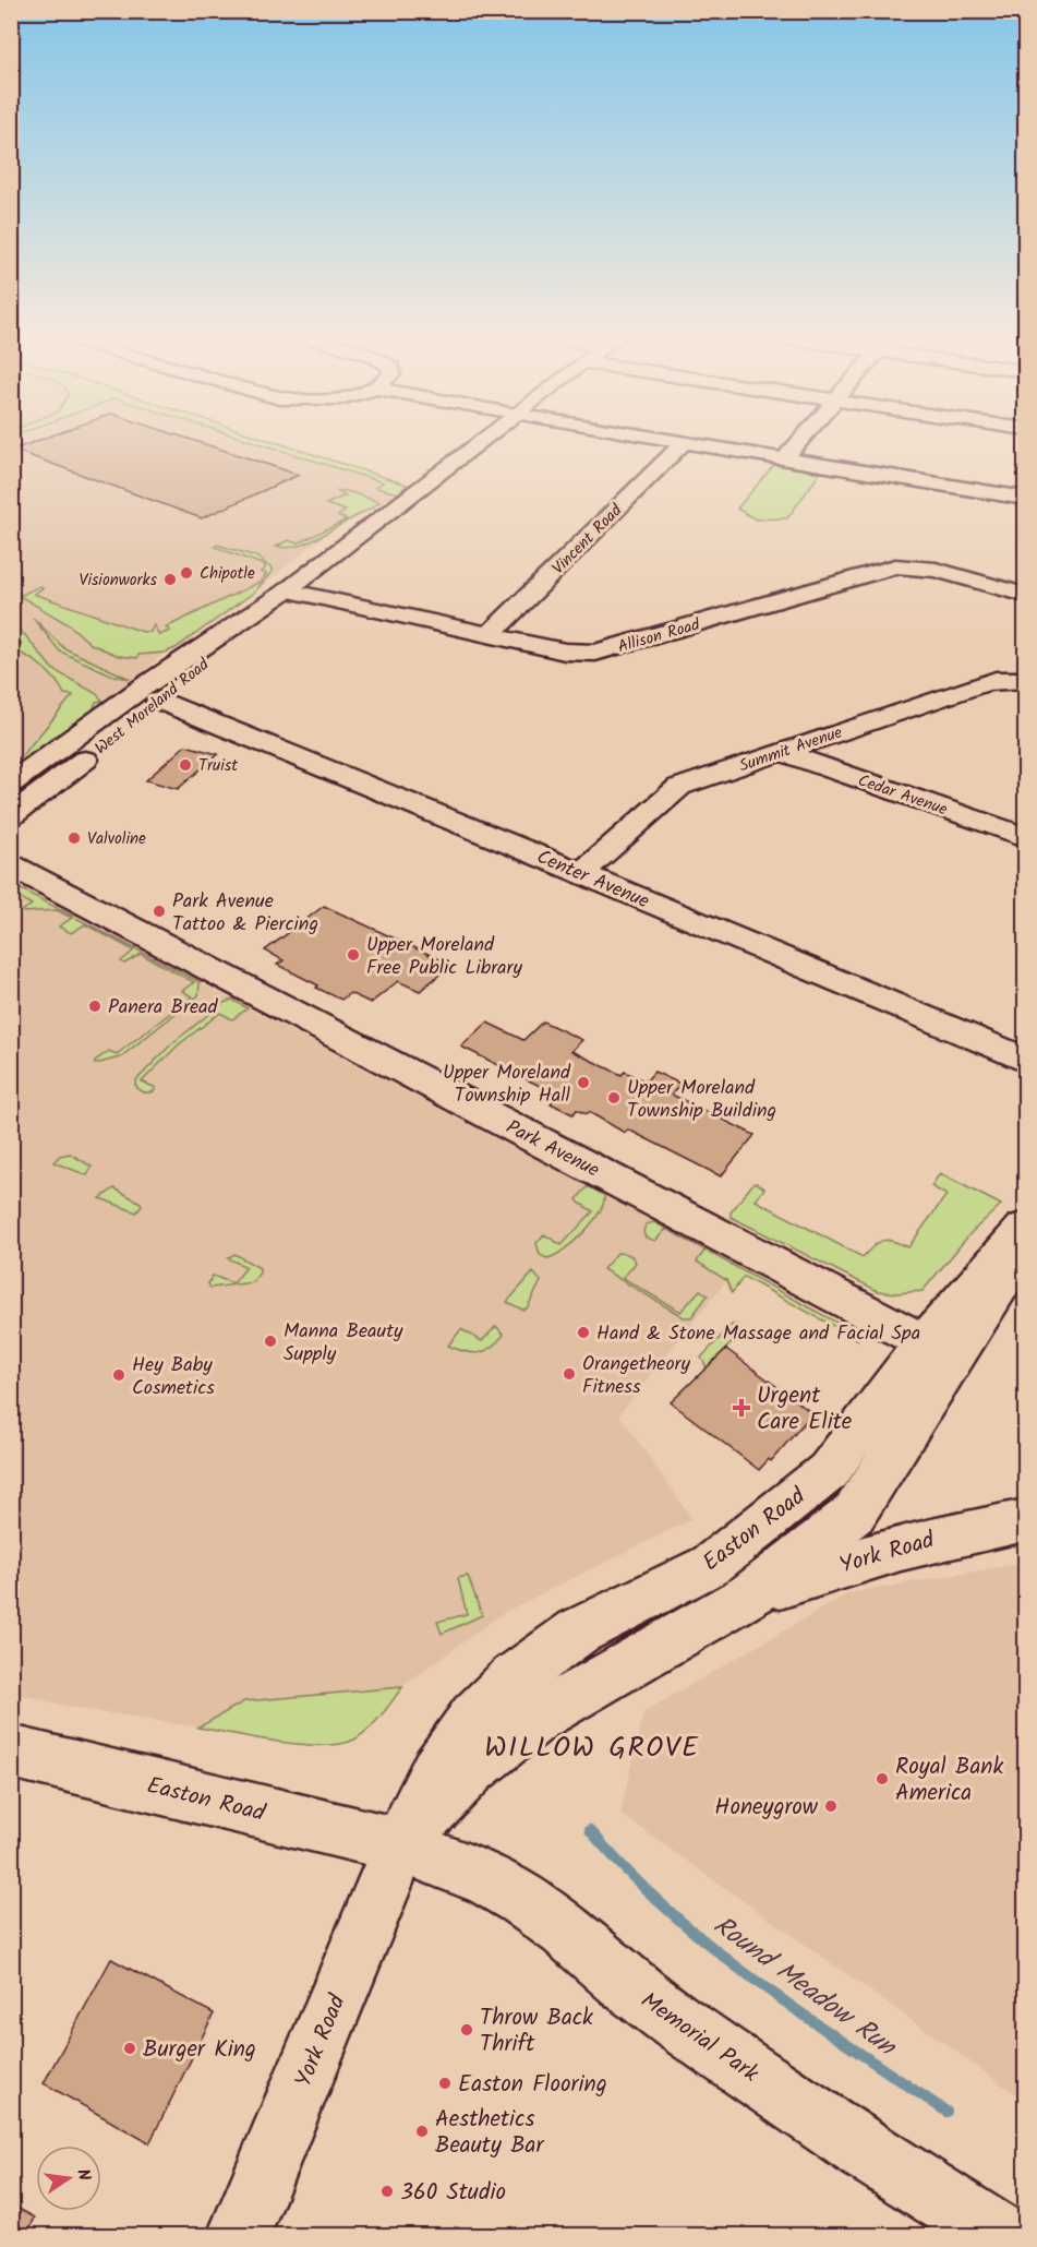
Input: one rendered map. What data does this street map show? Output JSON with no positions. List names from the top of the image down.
{
  "streets": {
    "main road": [
      "Vincent Road",
      "Allison Road",
      "West Moreland Road",
      "Summit Avenue",
      "Cedar Avenue",
      "Center Avenue",
      "Park Avenue",
      "Easton Road",
      "York Road",
      "Memorial Park"
    ]
  },
  "crossings": [
    ["Vincent Road", "Allison Road"],
    ["Allison Road", "West Moreland Road"],
    ["West Moreland Road", "Center Avenue"],
    ["Summit Avenue", "Cedar Avenue"],
    ["Summit Avenue", "Center Avenue"],
    ["Park Avenue", "Easton Road"],
    ["Easton Road", "York Road"],
    ["Easton Road", "Memorial Park"],
    ["York Road", "Memorial Park"]
  ],
  "districts": ["WILLOW GROVE"],
  "water": ["Round Meadow Run"],
  "places": {
    "other": [
      "Chipotle",
      "Visionworks",
      "Truist",
      "Valvoline",
      "Park Avenue Tattoo & Piercing",
      "Upper Moreland Free Public Library",
      "Panera Bread",
      "Upper Moreland Township Hall",
      "Upper Moreland Township Building",
      "Hand & Stone Massage and Facial Spa",
      "Manna Beauty Supply",
      "Orangetheory Fitness",
      "Hey Baby Cosmetics",
      "Royal Bank America",
      "Honeygrow",
      "Throw Back Thrift",
      "Burger King",
      "Easton Flooring",
      "Aesthetics Beauty Bar",
      "360 Studio"
    ],
    "health": ["Urgent Care Elite"]
  },
  "north": "right"
}
